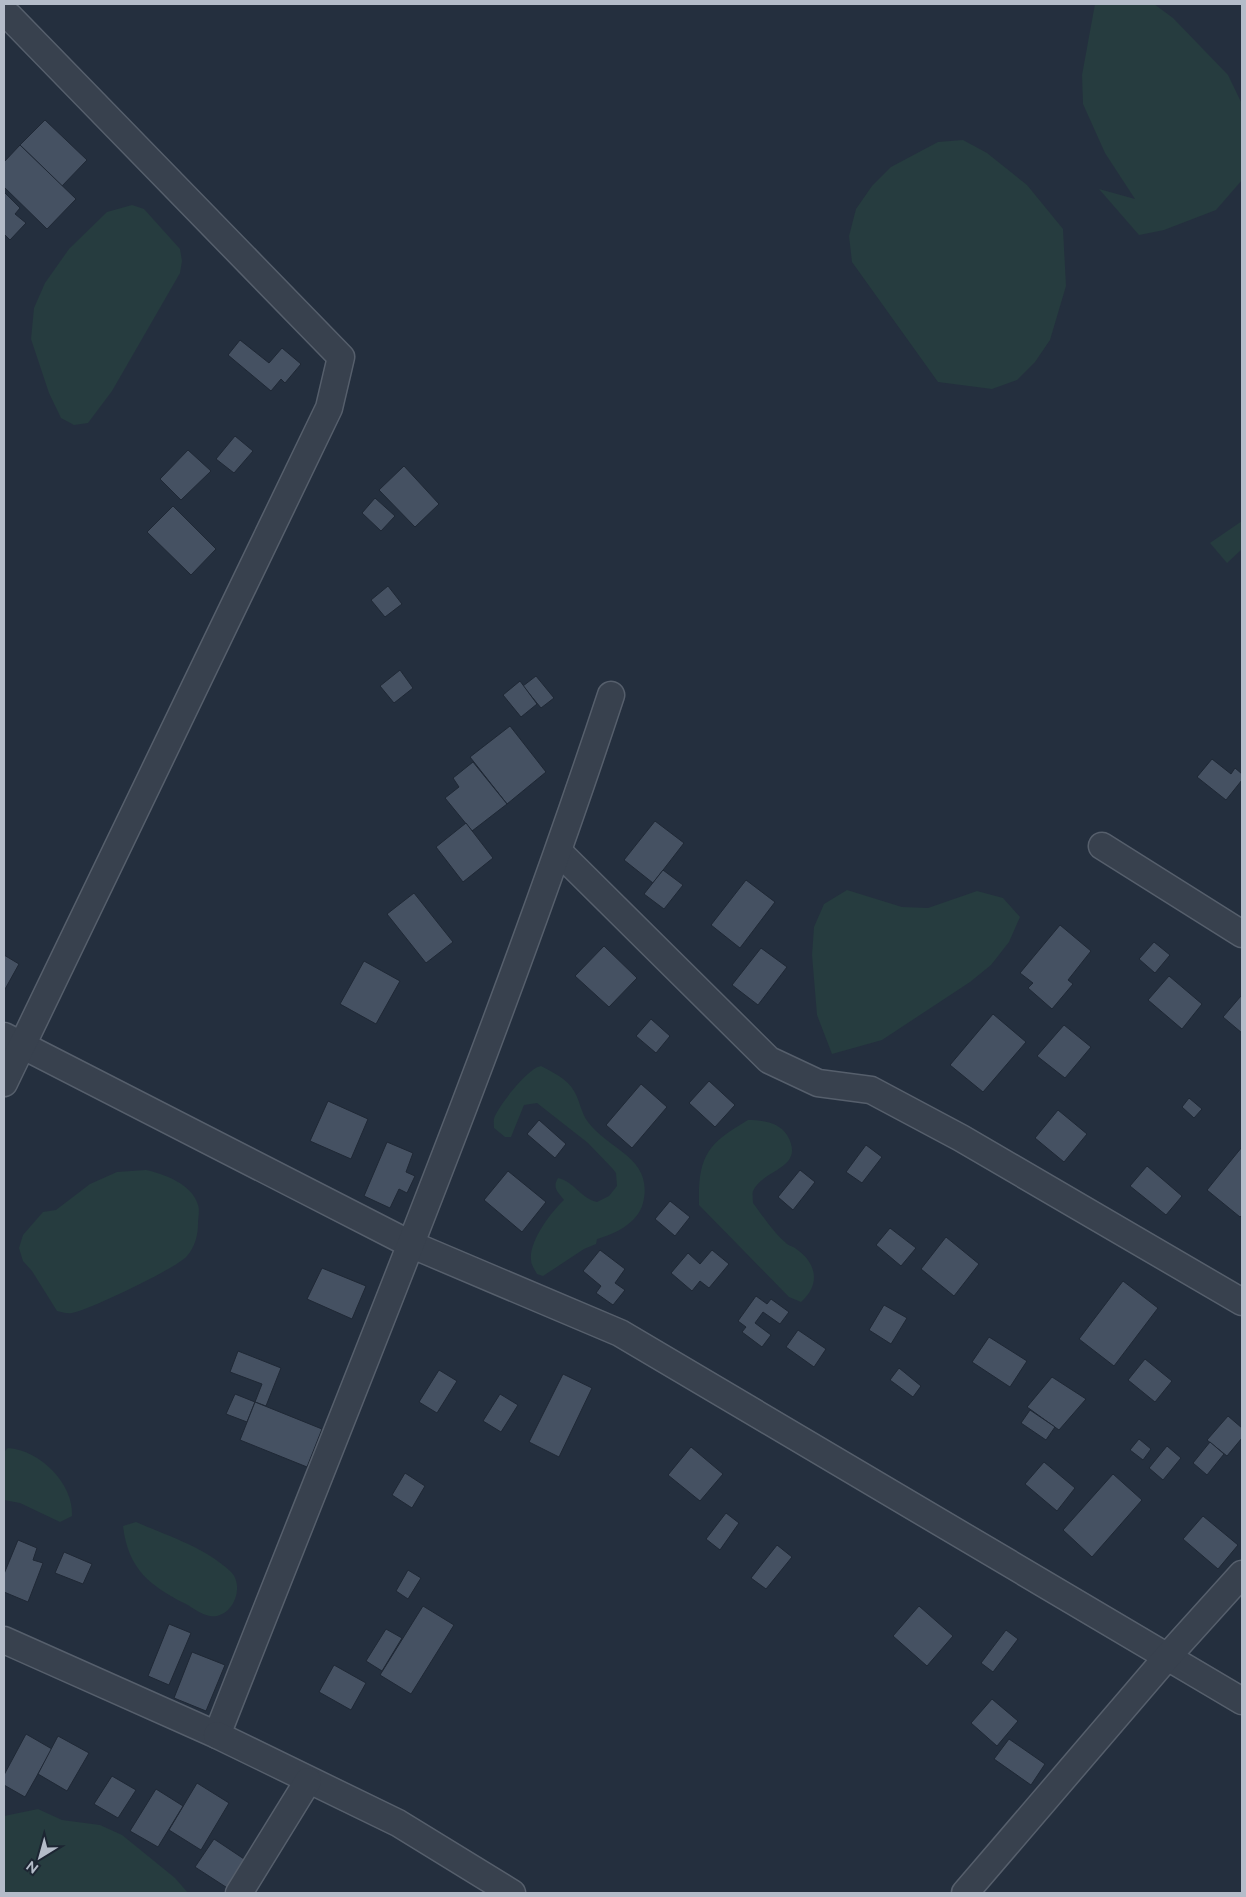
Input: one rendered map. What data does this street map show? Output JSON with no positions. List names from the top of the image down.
{
  "north": "bottom left"
}
